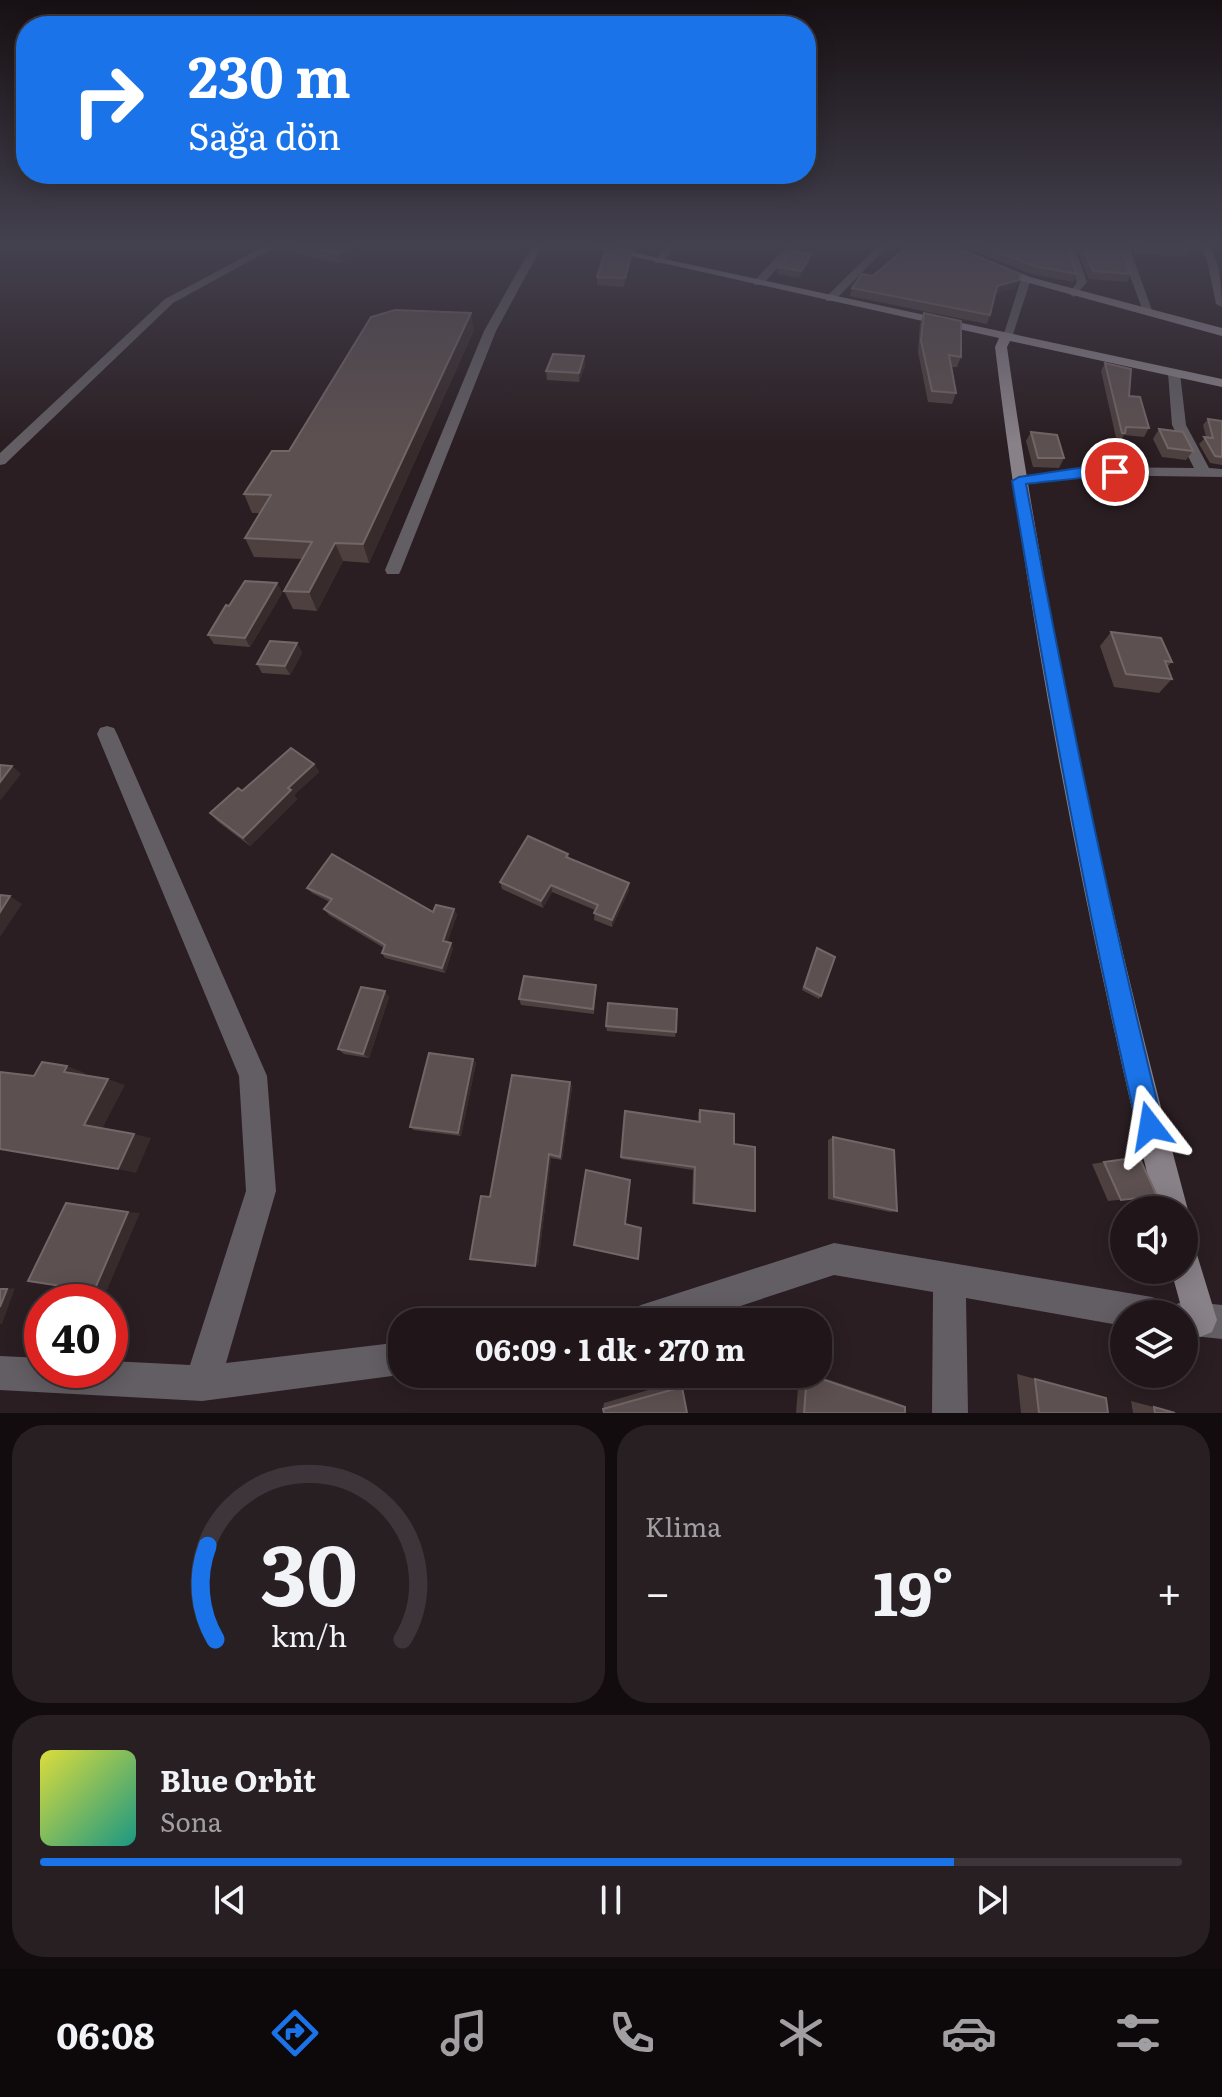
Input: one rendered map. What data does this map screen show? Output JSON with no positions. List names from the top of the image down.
{
  "page": {
    "turn": ["230 m", "Sağa dön"],
    "limit": "40",
    "trip": "06:09 · 1 dk · 270 m",
    "tile": "Klima",
    "heat": ["−", "19°", "+"],
    "song": ["Blue Orbit", "Sona"],
    "tabs": "06:08",
    "gauge": ["30", "km/h"]
  }
}
